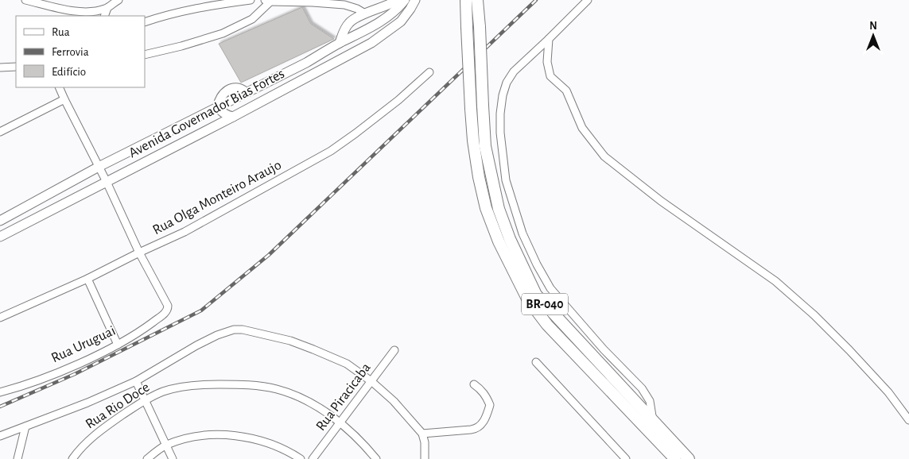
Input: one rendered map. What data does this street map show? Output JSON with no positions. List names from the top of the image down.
{
  "streets": {
    "highway": ["BR-040"],
    "main road": ["Avenida Governador Bias Fortes"],
    "street": [
      "Rua Olga Monteiro Araujo",
      "Rua Uruguai",
      "Rua Piracicaba",
      "Rua Rio Doce"
    ]
  },
  "crossings": [
    ["Rua Olga Monteiro Araujo", "Rua Uruguai"],
    ["Rua Piracicaba", "Rua Rio Doce"]
  ],
  "legend": ["Rua", "Ferrovia", "Edifício"],
  "north": "top"
}
